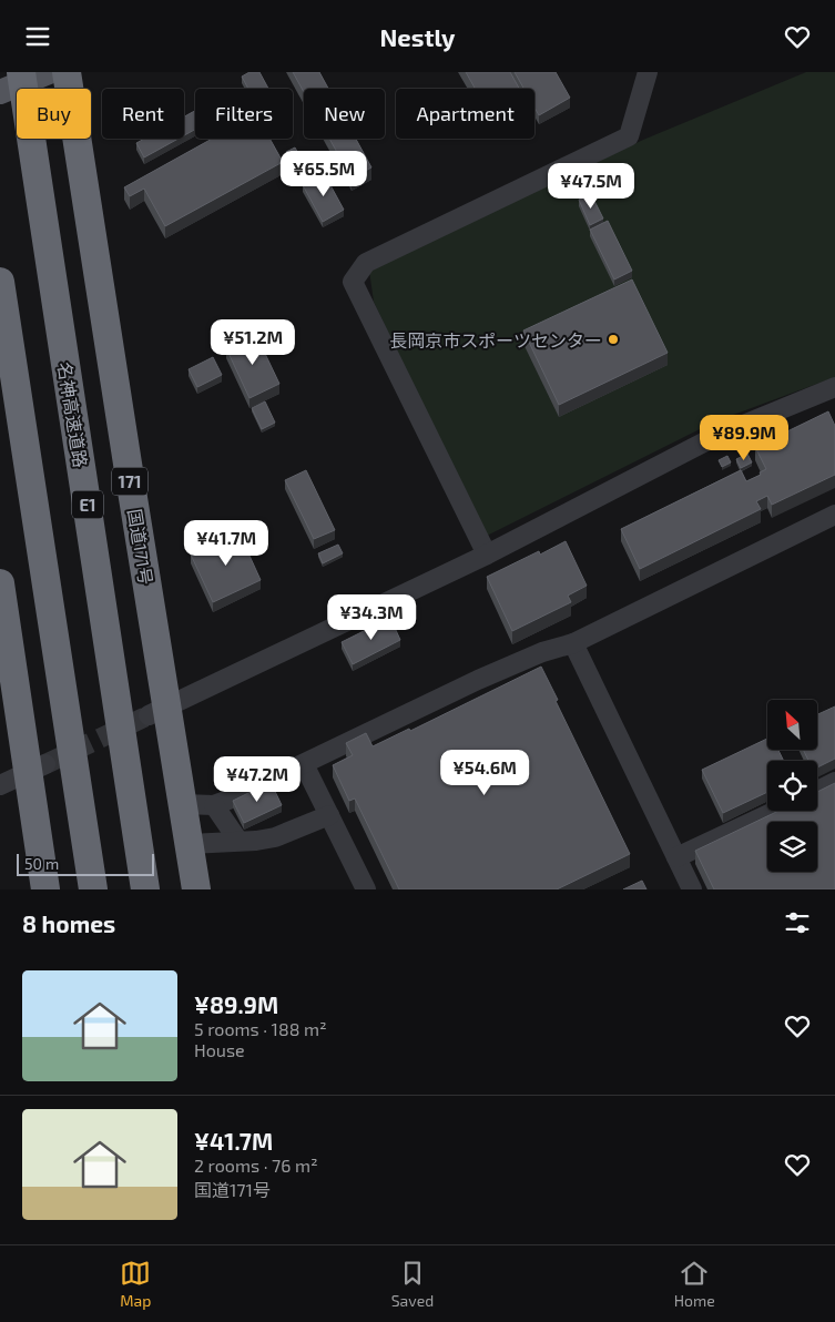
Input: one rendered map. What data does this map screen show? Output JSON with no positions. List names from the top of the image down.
{
  "streets": {
    "highway": [
      "名神高速道路",
      "171",
      "E1",
      "国道171号"
    ]
  },
  "places": ["長岡京市スポーツセンター"],
  "scale_bar": "50 m",
  "north": "top left",
  "page": {
    "header": "Nestly",
    "chip": [
      "Buy",
      "Rent",
      "Filters",
      "New",
      "Apartment"
    ],
    "price": [
      "¥65.5M",
      "¥47.5M",
      "¥51.2M",
      "¥89.9M",
      "¥41.7M",
      "¥34.3M",
      "¥54.6M",
      "¥47.2M"
    ],
    "scale": "50 m",
    "heading": "8 homes",
    "list": [
      {
        "name": "¥89.9M",
        "note": "5 rooms · 188 m² · House"
      },
      {
        "name": "¥41.7M",
        "note": "2 rooms · 76 m² · 国道171号"
      }
    ],
    "tabs": ["Map", "Saved", "Home"]
  }
}
